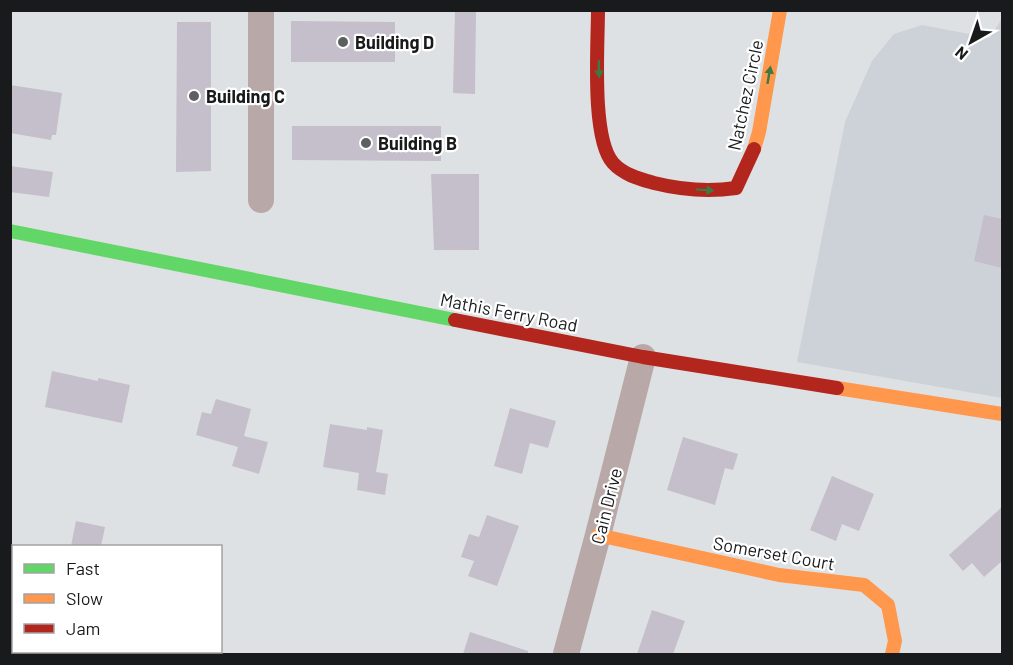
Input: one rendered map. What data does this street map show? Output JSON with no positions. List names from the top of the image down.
{
  "streets": {
    "main road": ["Natchez Circle", "Mathis Ferry Road", "Somerset Court"],
    "street": ["Cain Drive"]
  },
  "crossings": [
    ["Mathis Ferry Road", "Cain Drive"],
    ["Cain Drive", "Somerset Court"]
  ],
  "places": ["Building D", "Building C", "Building B"],
  "legend": ["Fast", "Slow", "Jam"],
  "north": "bottom left"
}
